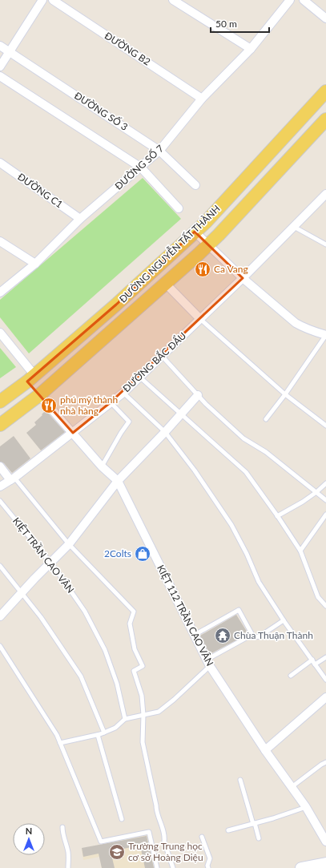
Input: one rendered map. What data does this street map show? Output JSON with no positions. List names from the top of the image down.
{
  "streets": {
    "main road": ["ĐƯỜNG NGUYỄN TẤT THÀNH"],
    "street": [
      "ĐƯỜNG B2",
      "ĐƯỜNG SỐ 3",
      "ĐƯỜNG SỐ 7",
      "ĐƯỜNG C1",
      "ĐƯỜNG BẮC ĐẨU",
      "KIỆT 112 TRẦN CAO VÂN"
    ],
    "lane": ["KIỆT TRẦN CAO VÂN"]
  },
  "crossings": [
    ["ĐƯỜNG B2", "ĐƯỜNG SỐ 7"],
    ["ĐƯỜNG SỐ 3", "ĐƯỜNG SỐ 7"],
    ["ĐƯỜNG SỐ 7", "ĐƯỜNG C1"],
    ["ĐƯỜNG NGUYỄN TẤT THÀNH", "KIỆT 112 TRẦN CAO VÂN"],
    ["ĐƯỜNG BẮC ĐẨU", "KIỆT 112 TRẦN CAO VÂN"]
  ],
  "places": {
    "restaurant": ["Ca Vang", "phú mỹ thành nhà hàng"],
    "shop": ["2Colts"],
    "temple": ["Chùa Thuận Thành"],
    "school or university": ["Trường Trung học cơ sở Hoàng Diệu"]
  },
  "scale_bar": "50 m",
  "north": "top"
}
